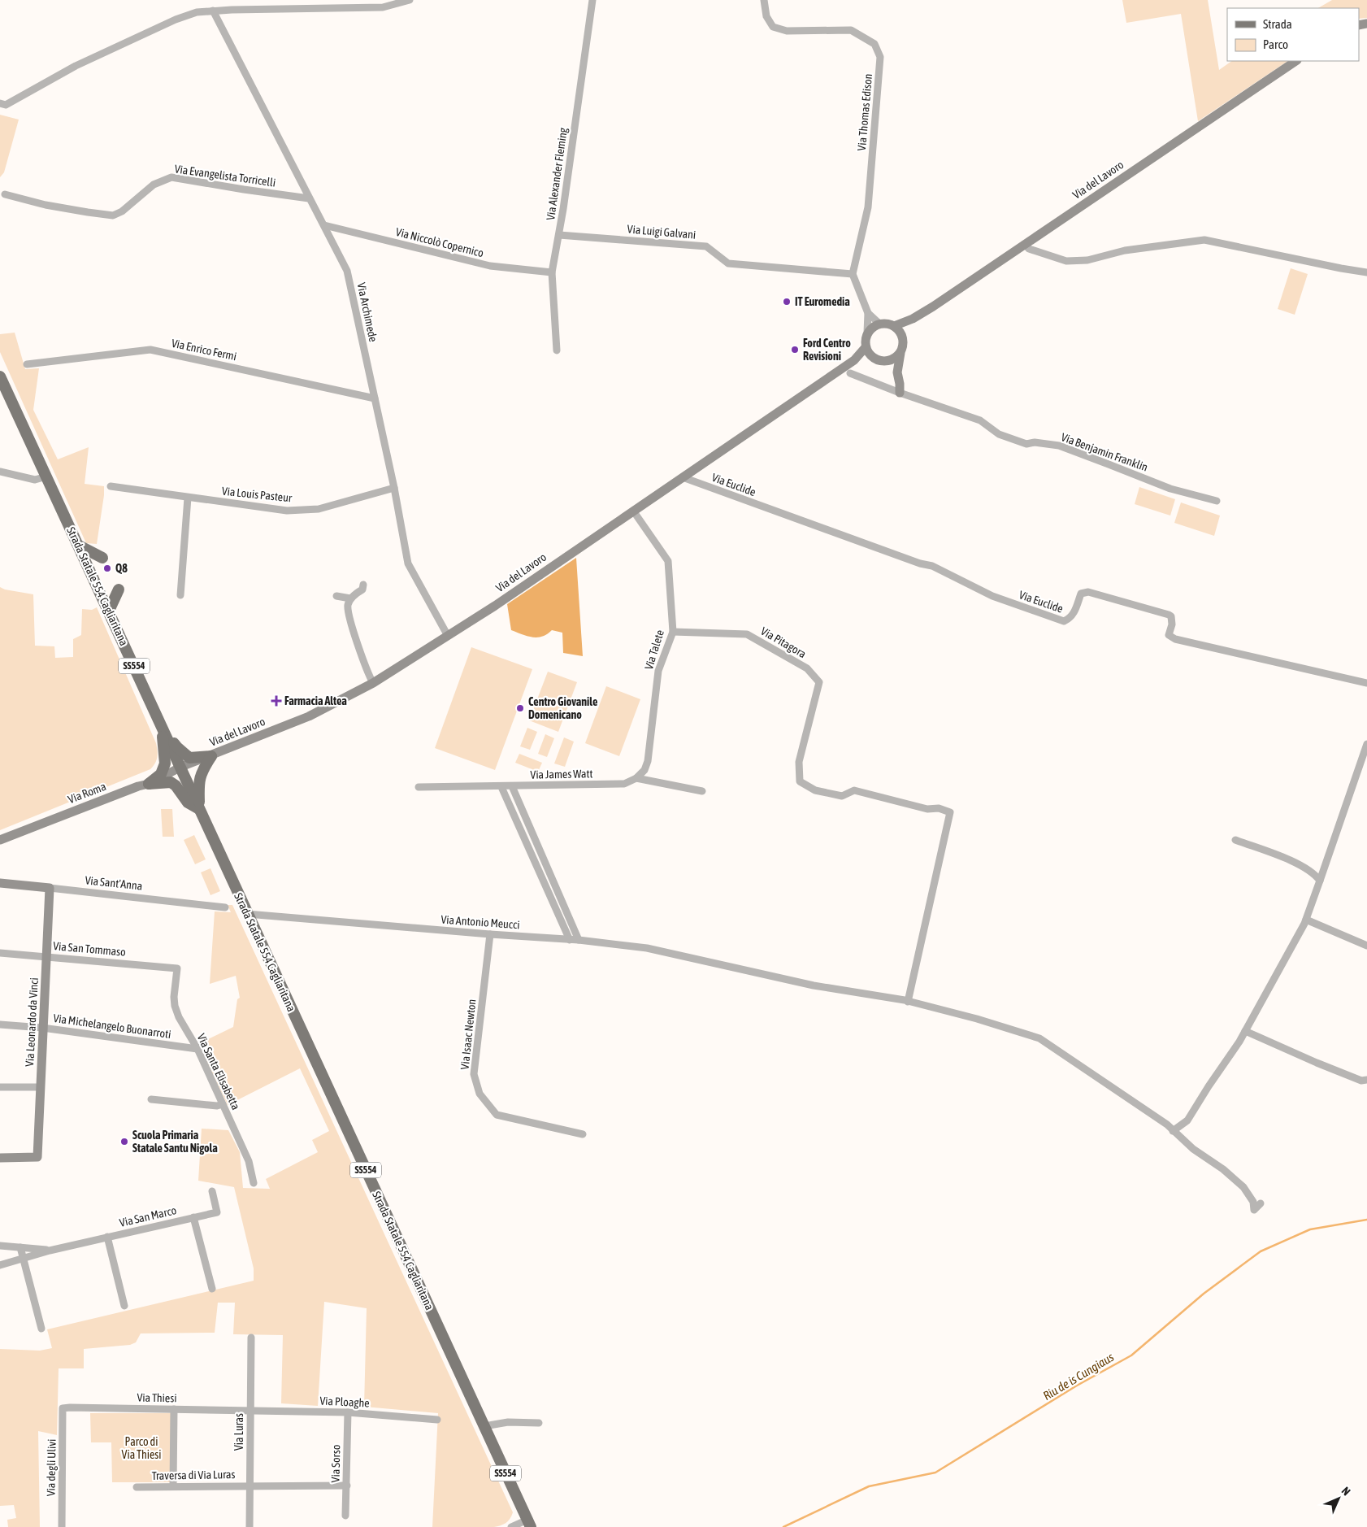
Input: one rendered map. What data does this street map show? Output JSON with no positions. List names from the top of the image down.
{
  "streets": {
    "main road": [
      "Via del Lavoro",
      "Strada Statale 554 Cagliaritana",
      "SS554",
      "Via Roma",
      "Via Sant'Anna",
      "Via Leonardo da Vinci"
    ],
    "street": [
      "Via Thomas Edison",
      "Via Alexander Fleming",
      "Via Evangelista Torricelli",
      "Via Luigi Galvani",
      "Via Niccolò Copernico",
      "Via Archimede",
      "Via Enrico Fermi",
      "Via Benjamin Franklin",
      "Via Euclide",
      "Via Louis Pasteur",
      "Via Pitagora",
      "Via Talete",
      "Via James Watt",
      "Via Antonio Meucci",
      "Via San Tommaso",
      "Via Michelangelo Buonarroti",
      "Via Isaac Newton",
      "Via Santa Elisabetta",
      "Via San Marco",
      "Via Thiesi",
      "Via Ploaghe",
      "Via Luras",
      "Via Sorso",
      "Via degli Ulivi",
      "Traversa di Via Luras"
    ]
  },
  "crossings": [
    ["Via Thomas Edison", "Via Luigi Galvani"],
    ["Via Alexander Fleming", "Via Luigi Galvani"],
    ["Via Alexander Fleming", "Via Niccolò Copernico"],
    ["Via Evangelista Torricelli", "Via Archimede"],
    ["Via del Lavoro", "Via Archimede"],
    ["Via del Lavoro", "Via Euclide"],
    ["Via del Lavoro", "Strada Statale 554 Cagliaritana"],
    ["Via del Lavoro", "Via Talete"],
    ["Via del Lavoro", "Via Roma"],
    ["Via Niccolò Copernico", "Via Archimede"],
    ["Via Archimede", "Via Enrico Fermi"],
    ["Via Archimede", "Via Louis Pasteur"],
    ["Strada Statale 554 Cagliaritana", "Via Roma"],
    ["Strada Statale 554 Cagliaritana", "Via Antonio Meucci"],
    ["Via Pitagora", "Via Talete"],
    ["Via Pitagora", "Via Antonio Meucci"],
    ["Via Talete", "Via James Watt"],
    ["Via Sant'Anna", "Via Leonardo da Vinci"],
    ["Via Antonio Meucci", "Via Isaac Newton"],
    ["Via San Tommaso", "Via Leonardo da Vinci"],
    ["Via San Tommaso", "Via Santa Elisabetta"],
    ["Via Leonardo da Vinci", "Via Michelangelo Buonarroti"],
    ["Via Michelangelo Buonarroti", "Via Santa Elisabetta"],
    ["Via Thiesi", "Via Ploaghe"],
    ["Via Thiesi", "Via Luras"],
    ["Via Thiesi", "Via degli Ulivi"],
    ["Via Ploaghe", "Via Luras"],
    ["Via Ploaghe", "Via Sorso"],
    ["Via Luras", "Traversa di Via Luras"],
    ["Via Sorso", "Traversa di Via Luras"]
  ],
  "water": ["Riu de is Cungiaus"],
  "parks": ["Parco di Via Thiesi"],
  "places": {
    "other": [
      "IT Euromedia",
      "Ford Centro Revisioni",
      "Q8",
      "Centro Giovanile Domenicano",
      "Scuola Primaria Statale Santu Nigola"
    ],
    "health": ["Farmacia Altea"]
  },
  "legend": ["Strada", "Parco"],
  "north": "top right"
}
